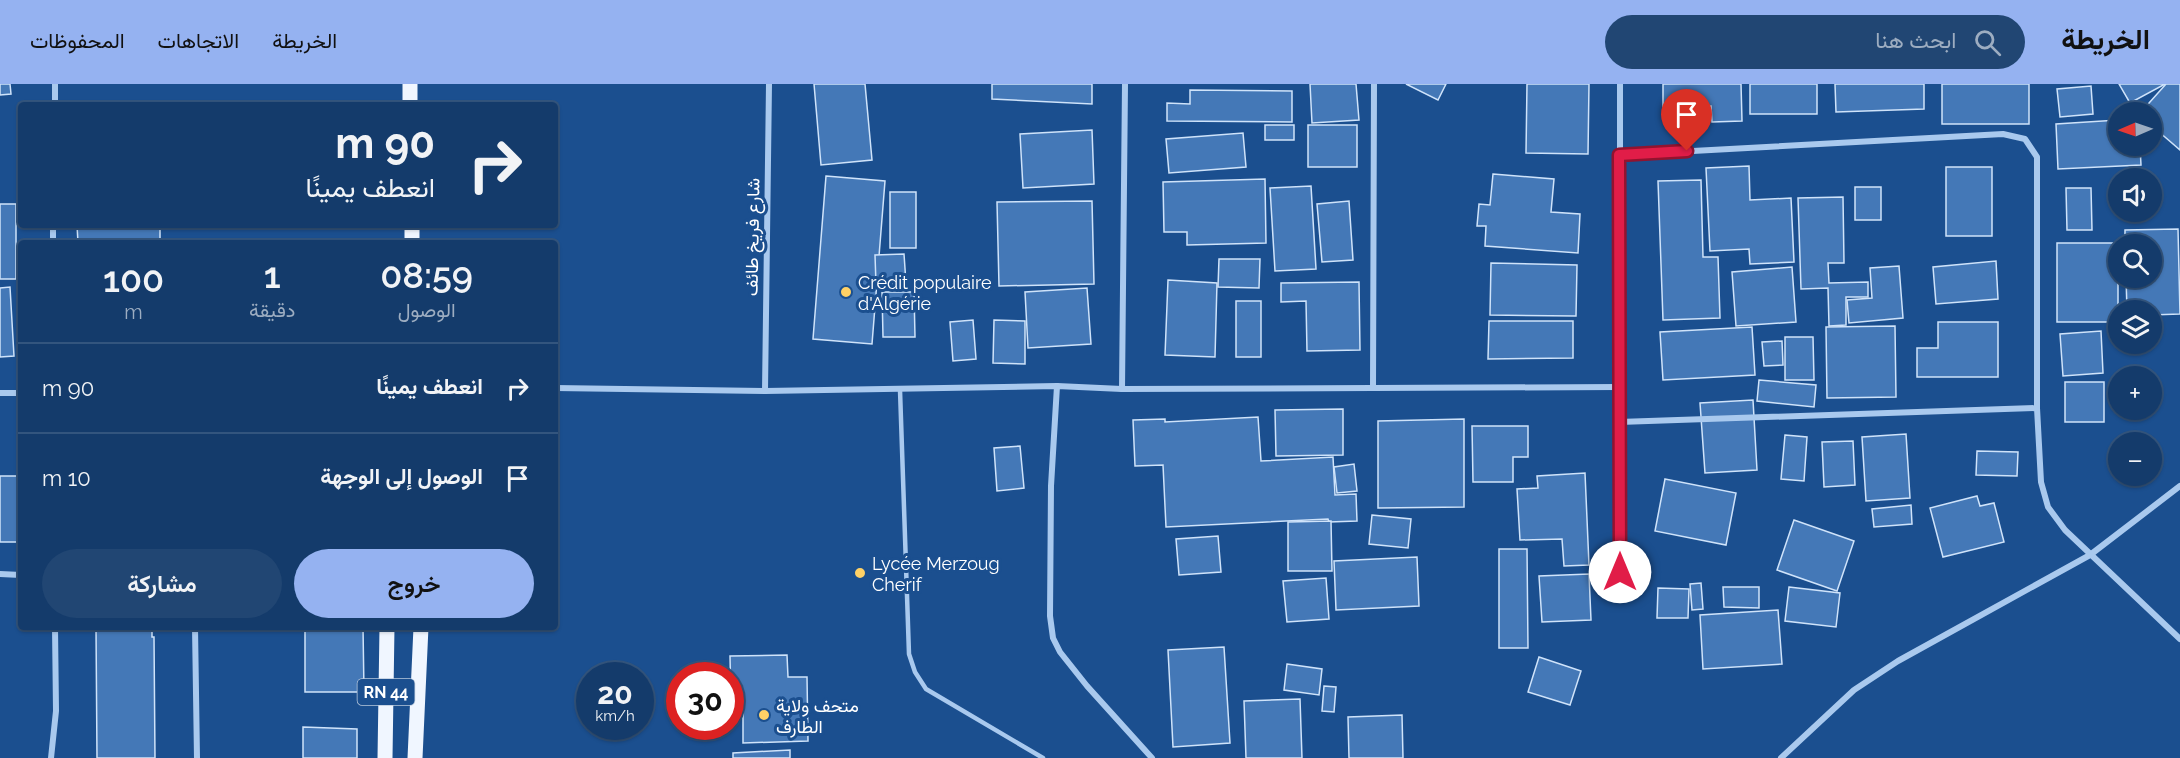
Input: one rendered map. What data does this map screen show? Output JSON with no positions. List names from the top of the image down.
{
  "streets": {
    "main road": ["RN 44"],
    "street": ["شارع فريخ طائف"]
  },
  "places": ["Crédit populaire d'Algérie", "Lycée Merzoug Cherif", "متحف ولاية الطارف"],
  "north": "left",
  "page": {
    "header": "الخريطة",
    "search": "ابحث هنا",
    "nav": ["الخريطة", "الاتجاهات", "المحفوظات"],
    "map_buttons": ["+", "−"],
    "turn": ["90 m", "انعطف يمينًا"],
    "eta": [
      "08:59",
      "الوصول",
      "1",
      "دقيقة",
      "100",
      "m"
    ],
    "list": [
      {
        "name": "انعطف يمينًا",
        "value": "90 m"
      },
      {
        "name": "الوصول إلى الوجهة",
        "value": "10 m"
      }
    ],
    "buttons": ["خروج", "مشاركة"],
    "speed": "20 km/h",
    "limit": "30"
  }
}
